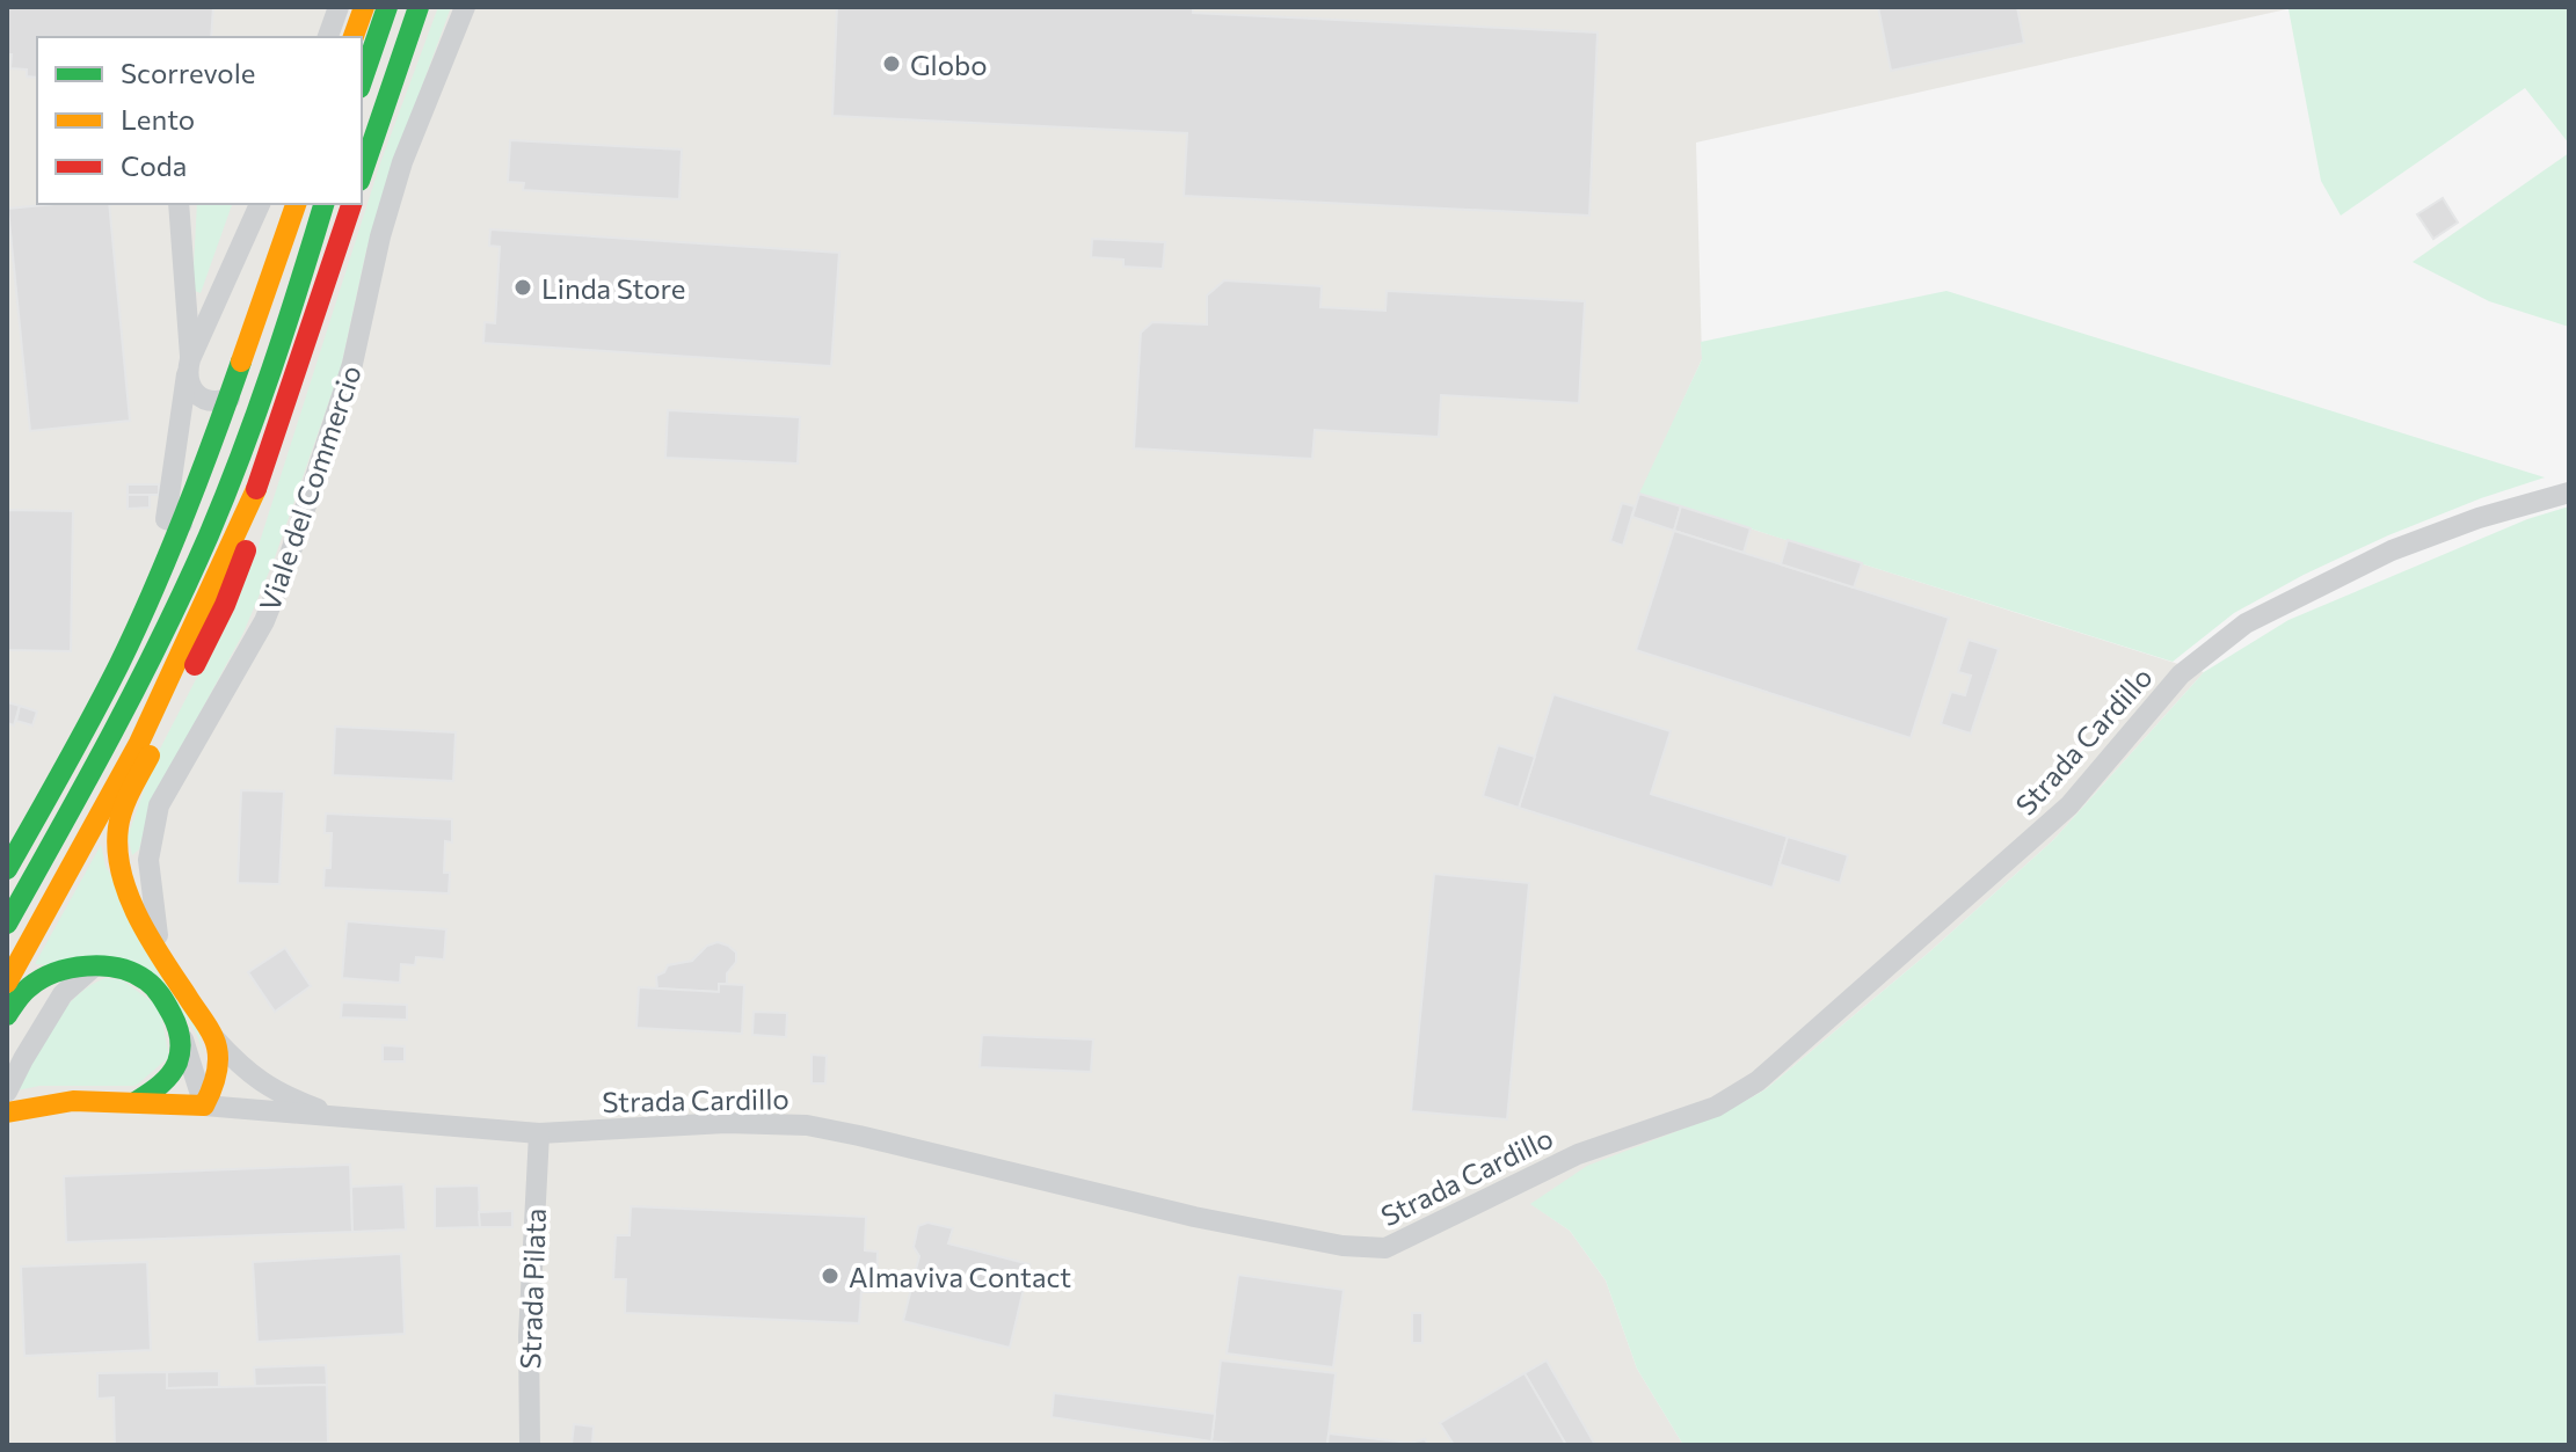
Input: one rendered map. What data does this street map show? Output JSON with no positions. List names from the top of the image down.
{
  "streets": {
    "main road": ["Strada Cardillo"],
    "street": ["Viale del Commercio", "Strada Pilata"]
  },
  "crossings": [
    ["Strada Cardillo", "Strada Pilata"]
  ],
  "places": ["Globo", "Linda Store", "Almaviva Contact"],
  "legend": ["Scorrevole", "Lento", "Coda"]
}
